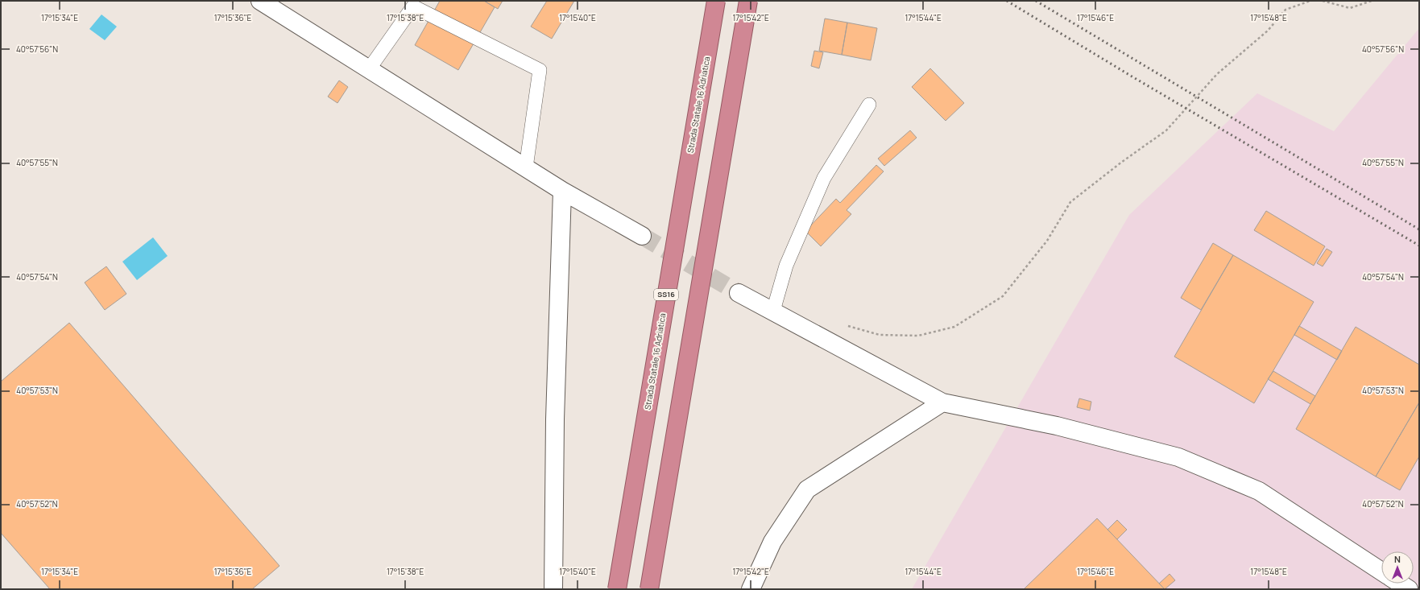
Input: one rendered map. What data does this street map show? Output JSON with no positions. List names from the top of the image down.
{
  "streets": {
    "highway": ["Strada Statale 16 Adriatica", "SS16"]
  },
  "north": "top",
  "coordinates": [
    "17°15'34\"E",
    "17°15'36\"E",
    "17°15'38\"E",
    "17°15'40\"E",
    "17°15'42\"E",
    "17°15'44\"E",
    "17°15'46\"E",
    "17°15'48\"E",
    "40°57'56\"N",
    "40°57'55\"N",
    "40°57'54\"N",
    "40°57'53\"N",
    "40°57'52\"N"
  ]
}
